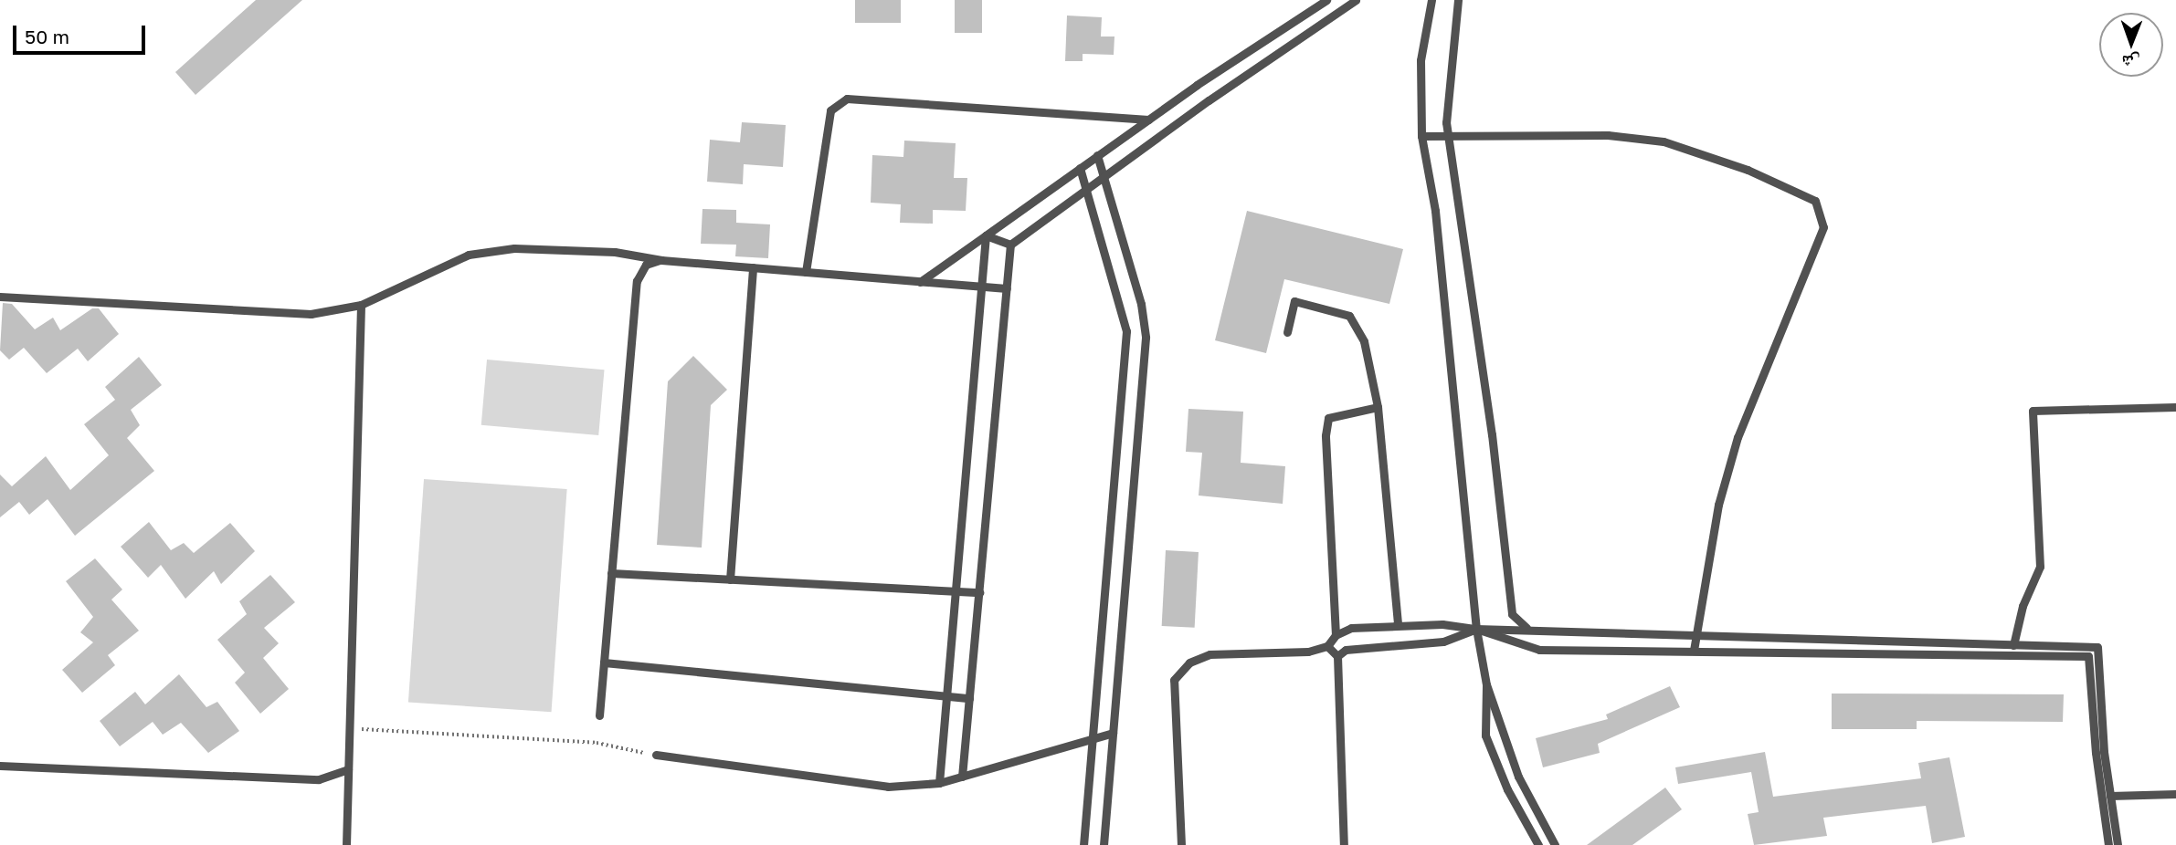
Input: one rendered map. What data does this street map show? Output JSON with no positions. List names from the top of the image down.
{
  "scale_bar": "50 m",
  "north": "bottom"
}
